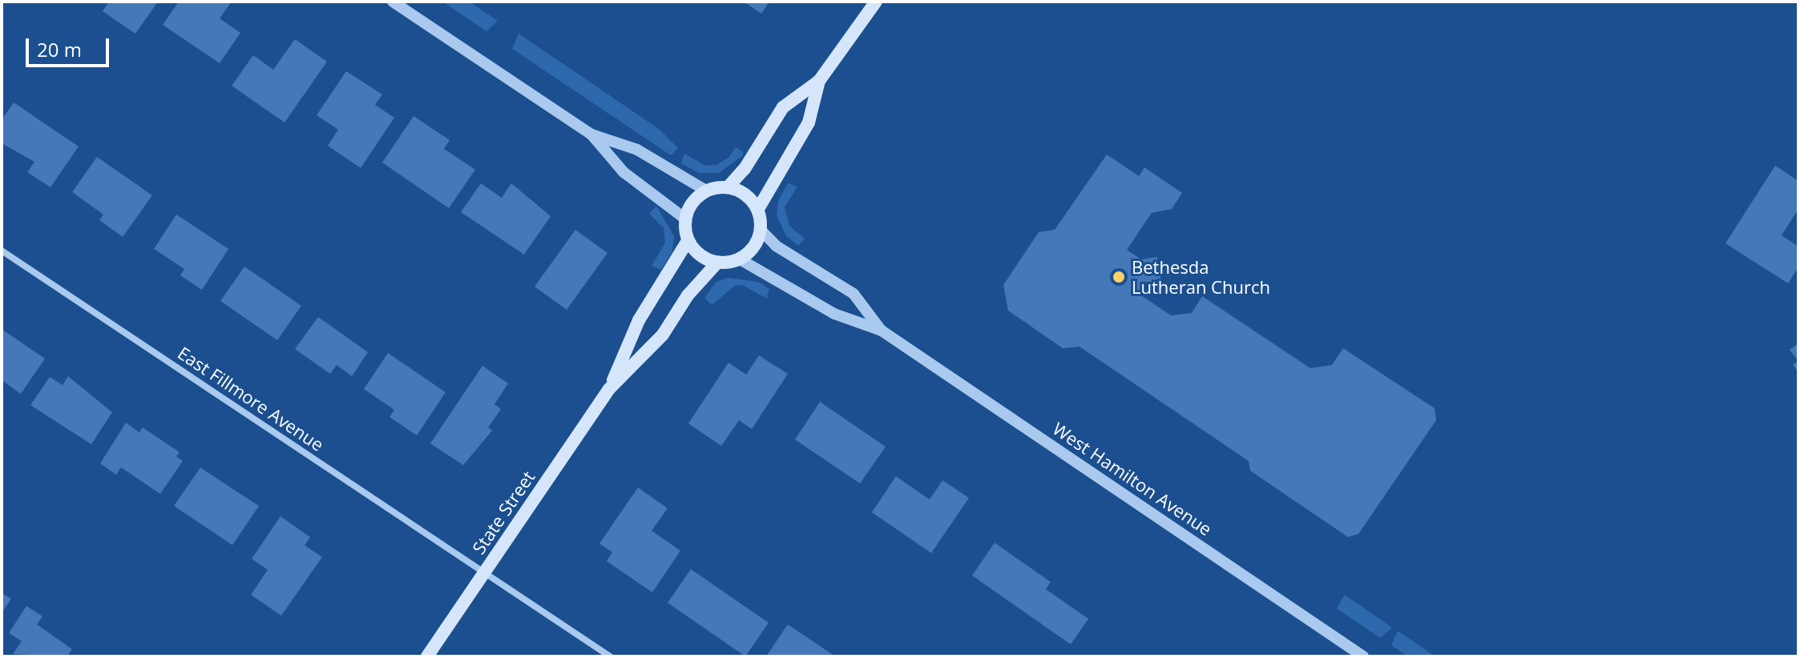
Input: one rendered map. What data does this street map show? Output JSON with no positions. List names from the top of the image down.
{
  "streets": {
    "main road": ["State Street"],
    "street": ["East Fillmore Avenue", "West Hamilton Avenue"]
  },
  "crossings": [
    ["East Fillmore Avenue", "State Street"],
    ["West Hamilton Avenue", "State Street"]
  ],
  "places": ["Bethesda Lutheran Church"],
  "scale_bar": "20 m"
}
